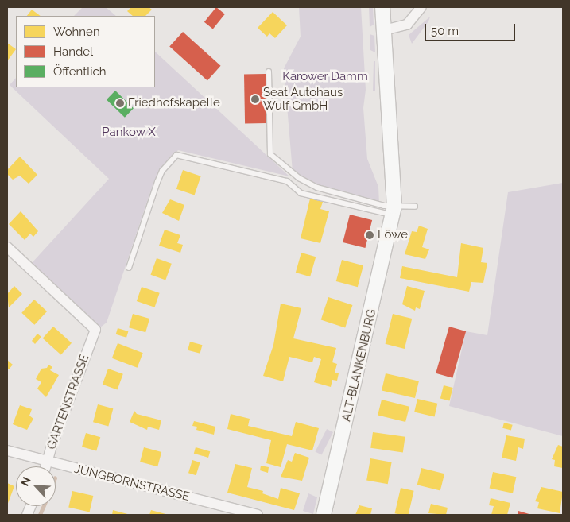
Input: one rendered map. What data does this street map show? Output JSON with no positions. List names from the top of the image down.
{
  "streets": {
    "main road": ["ALT-BLANKENBURG"],
    "street": ["GARTENSTRASSE", "JUNGBORNSTRASSE"]
  },
  "crossings": [
    ["GARTENSTRASSE", "JUNGBORNSTRASSE"]
  ],
  "parks": ["Karower Damm", "Pankow X"],
  "places": ["Seat Autohaus Wulf GmbH", "Friedhofskapelle", "Löwe"],
  "legend": ["Wohnen", "Handel", "Öffentlich"],
  "scale_bar": "50 m",
  "north": "top left"
}
